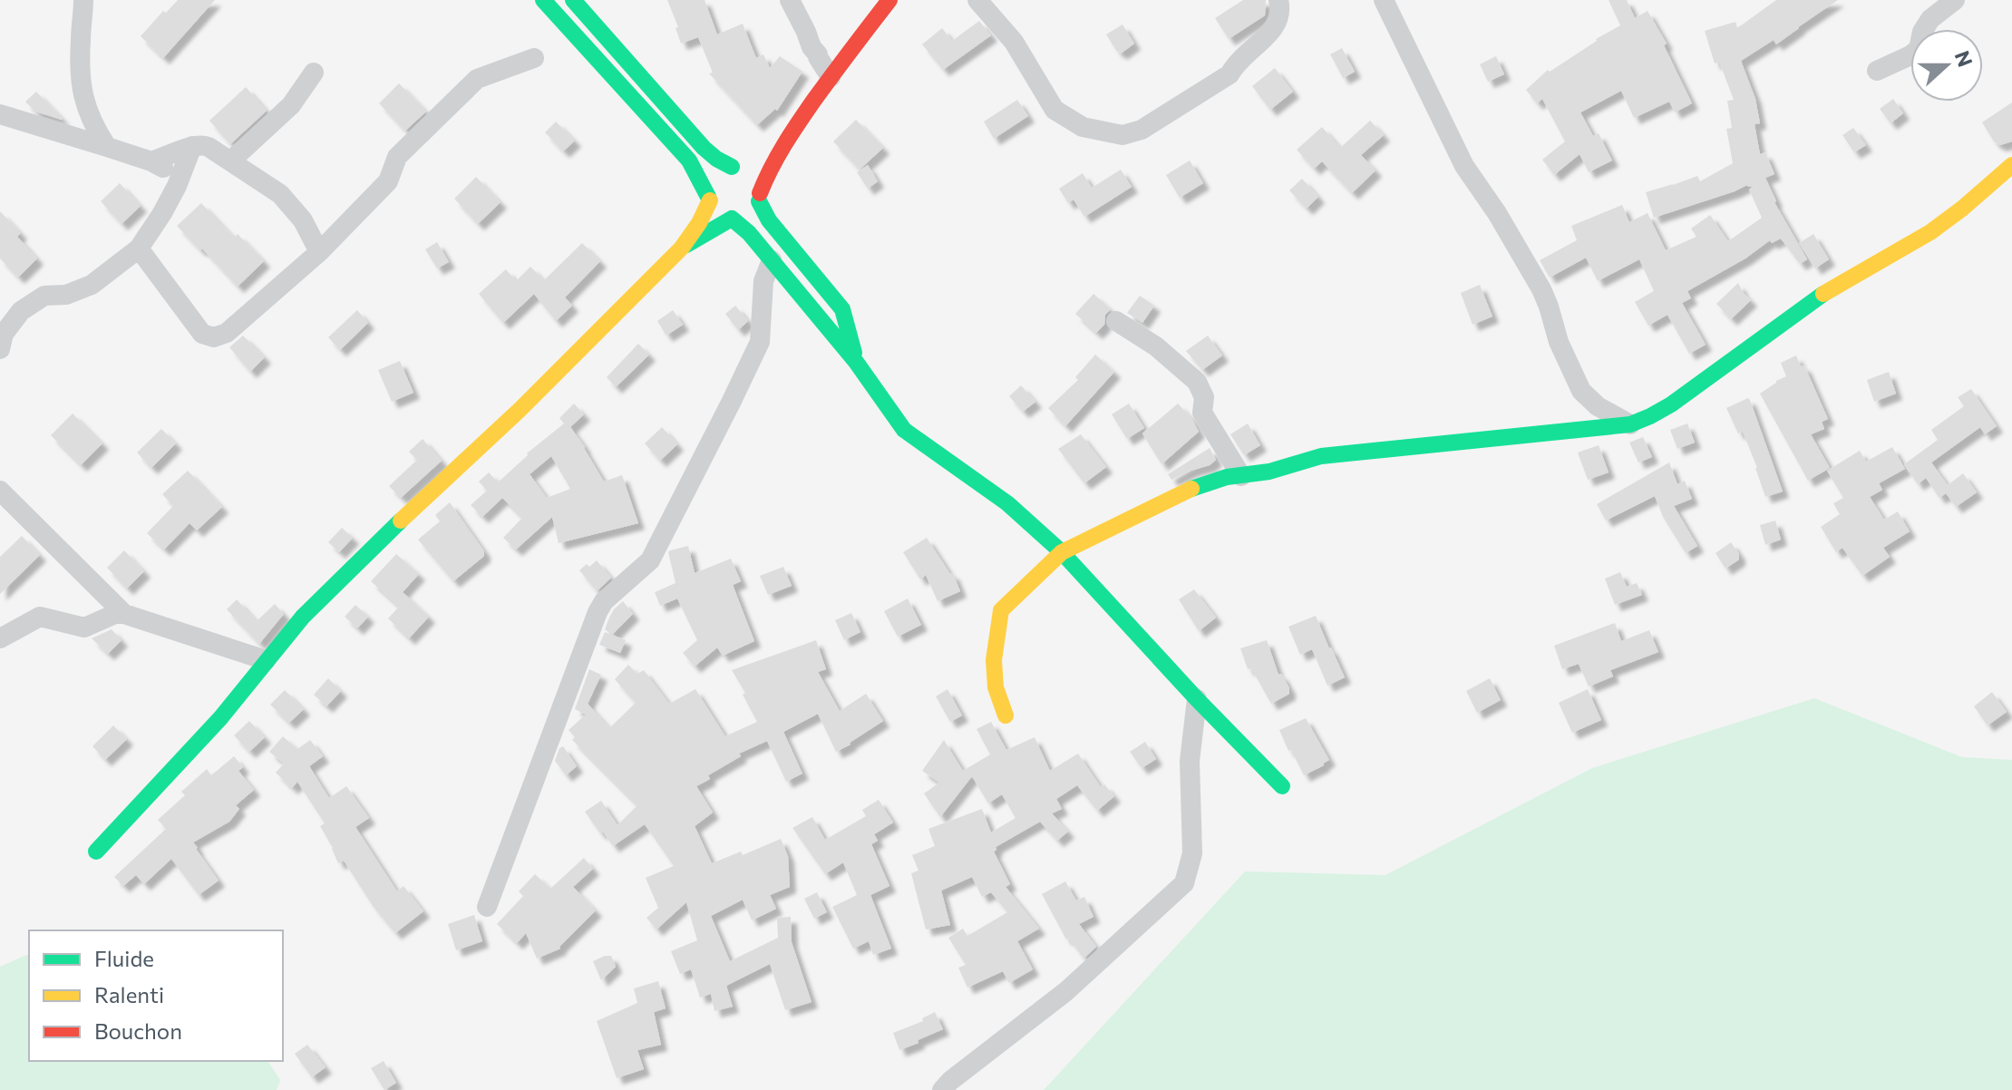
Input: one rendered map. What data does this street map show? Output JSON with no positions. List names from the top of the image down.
{
  "legend": ["Fluide", "Ralenti", "Bouchon"],
  "north": "right"
}
